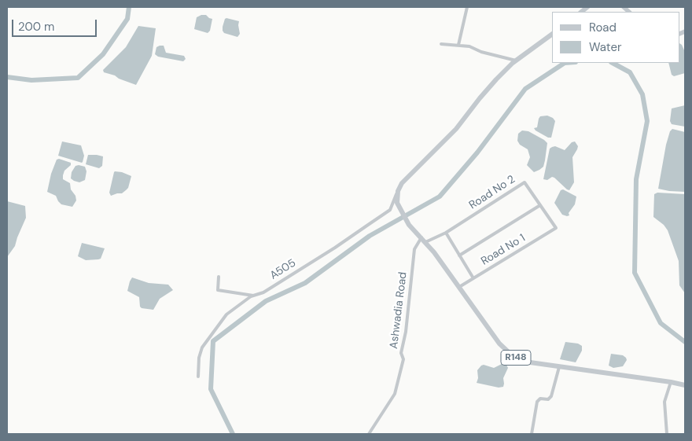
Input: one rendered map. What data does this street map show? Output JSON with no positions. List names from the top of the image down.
{
  "streets": {
    "main road": ["R148"],
    "street": [
      "Road No 2",
      "Road No 1",
      "A505",
      "Ashwadia Road"
    ]
  },
  "crossings": [
    ["Road No 2", "Road No 1"],
    ["Road No 1", "R148"],
    ["A505", "R148"],
    ["Ashwadia Road", "R148"]
  ],
  "legend": ["Road", "Water"],
  "scale_bar": "200 m"
}
